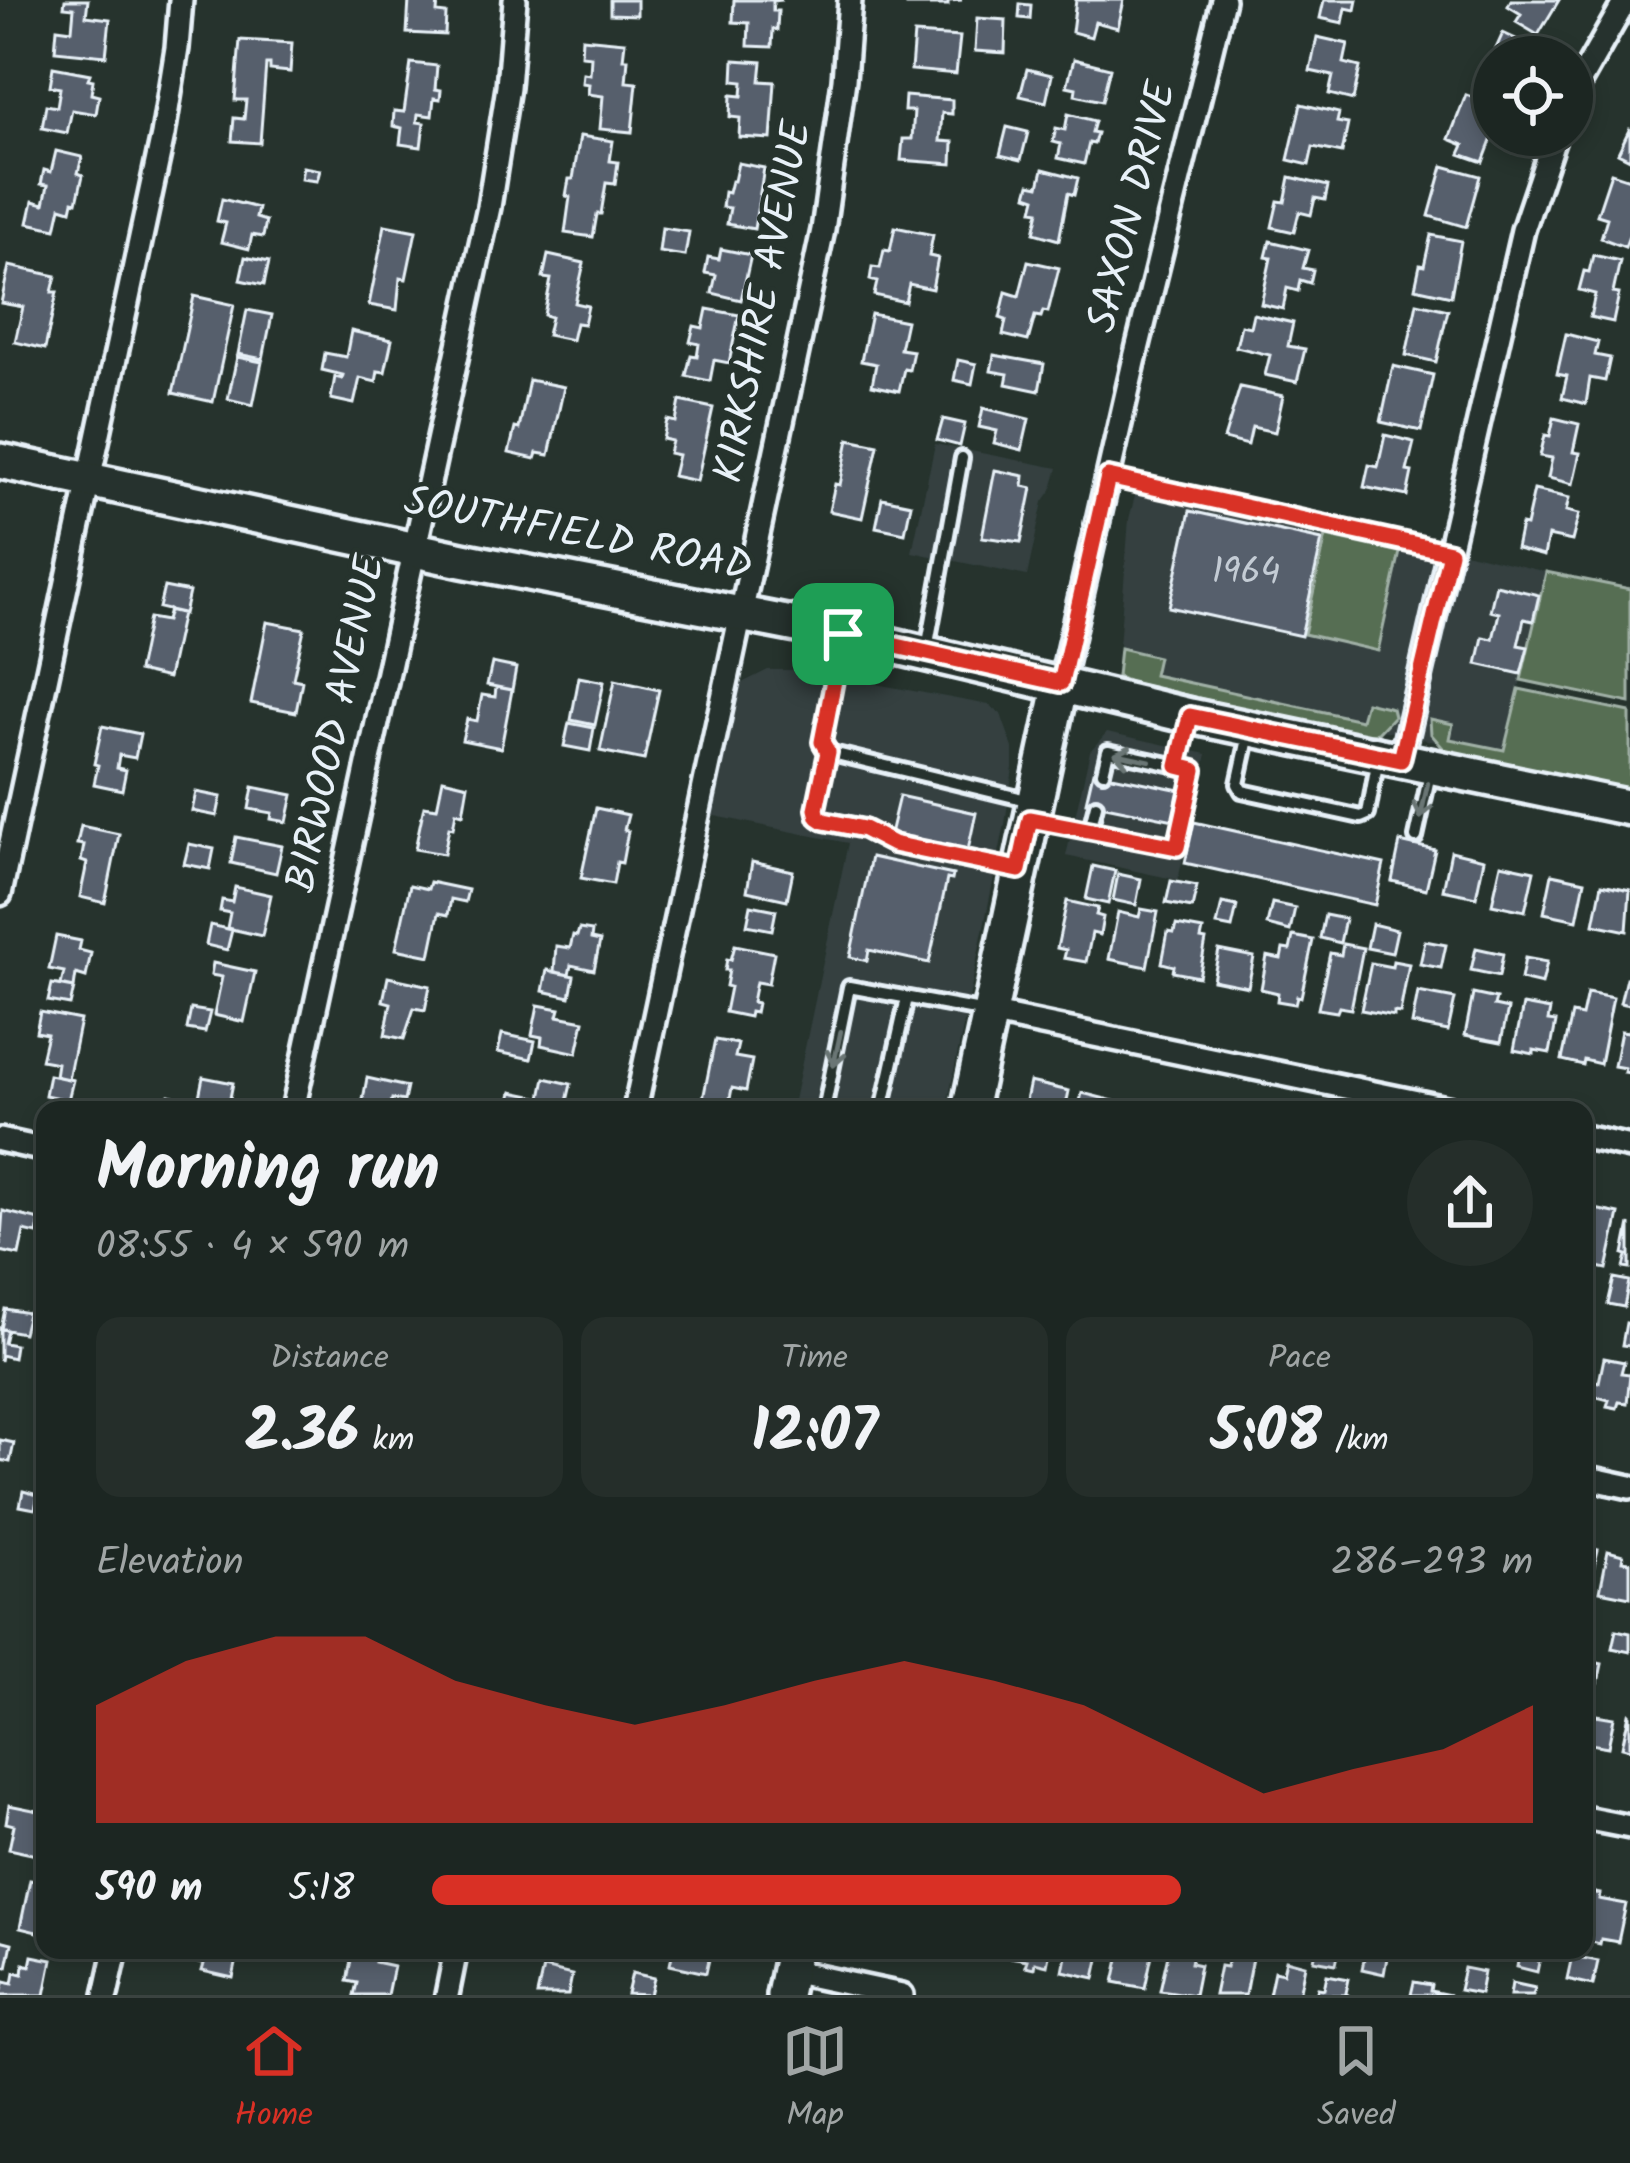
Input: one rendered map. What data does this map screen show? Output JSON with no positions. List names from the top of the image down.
{
  "streets": {
    "main road": ["SOUTHFIELD ROAD"],
    "street": ["SAXON DRIVE", "KIRKSHIRE AVENUE", "BIRWOOD AVENUE"]
  },
  "crossings": [
    ["KIRKSHIRE AVENUE", "SOUTHFIELD ROAD"],
    ["SOUTHFIELD ROAD", "BIRWOOD AVENUE"]
  ],
  "house_numbers": ["1964"],
  "page": {
    "heading": ["Morning run", "08:55 · 4 × 590 m"],
    "stats": [
      ["Distance", "2.36 km"],
      ["Time", "12:07"],
      ["Pace", "5:08 /km"]
    ],
    "chart": ["Elevation", "286–293 m"],
    "list": [
      {
        "name": "590 m",
        "note": "5:18"
      }
    ],
    "tabs": ["Home", "Map", "Saved"]
  }
}
